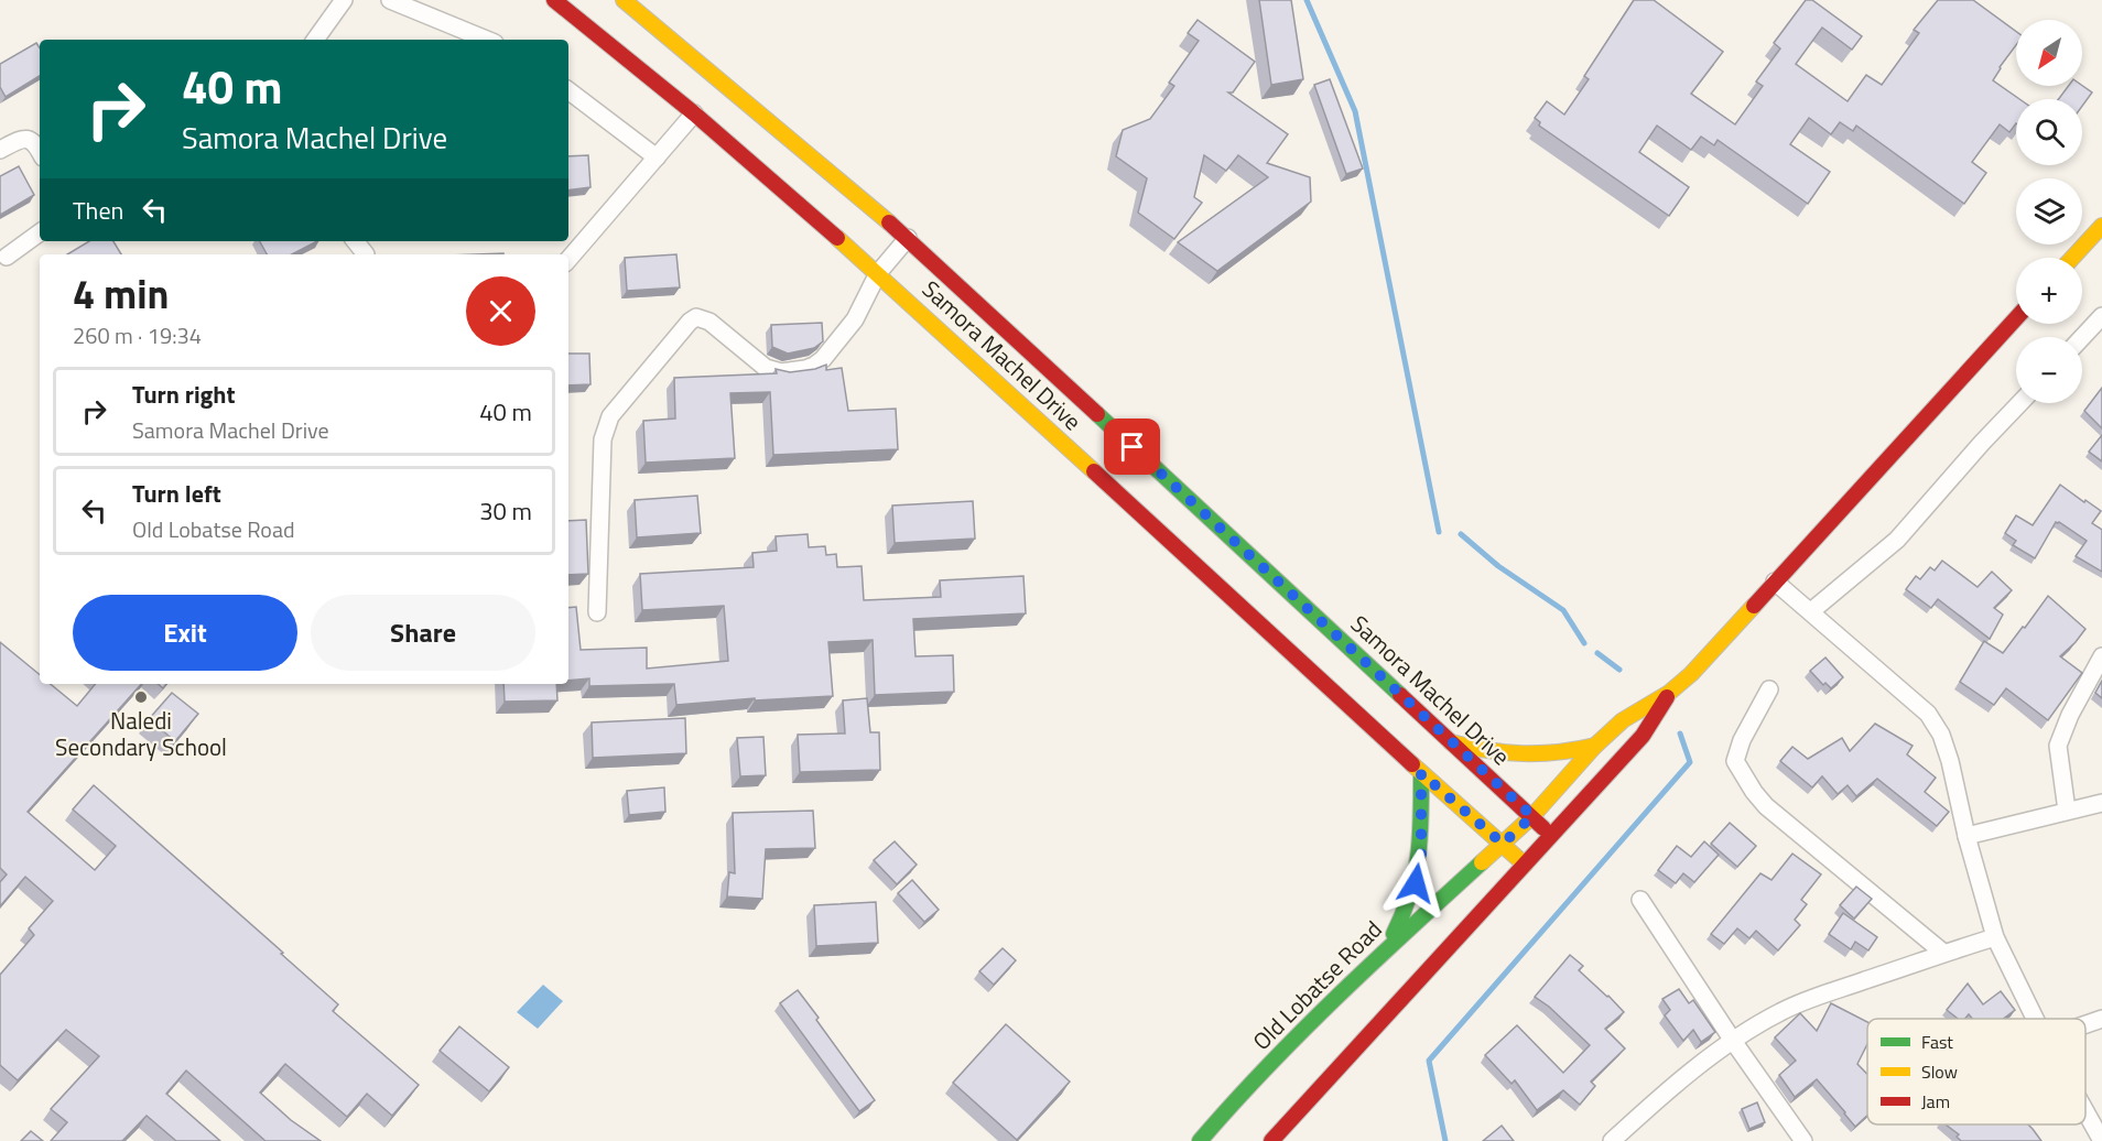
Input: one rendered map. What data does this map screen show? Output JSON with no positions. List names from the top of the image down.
{
  "streets": {
    "main road": ["Samora Machel Drive", "Old Lobatse Road"]
  },
  "crossings": [
    ["Samora Machel Drive", "Old Lobatse Road"]
  ],
  "places": ["Naledi Secondary School"],
  "legend": ["Fast", "Slow", "Jam"],
  "north": "bottom left",
  "page": {
    "map_buttons": ["+", "−"],
    "turn": ["40 m", "Samora Machel Drive"],
    "then": "Then",
    "heading": ["4 min", "260 m · 19:34"],
    "list": [
      {
        "name": "Turn right",
        "note": "Samora Machel Drive",
        "value": "40 m"
      },
      {
        "name": "Turn left",
        "note": "Old Lobatse Road",
        "value": "30 m"
      }
    ],
    "buttons": ["Exit", "Share"]
  }
}
